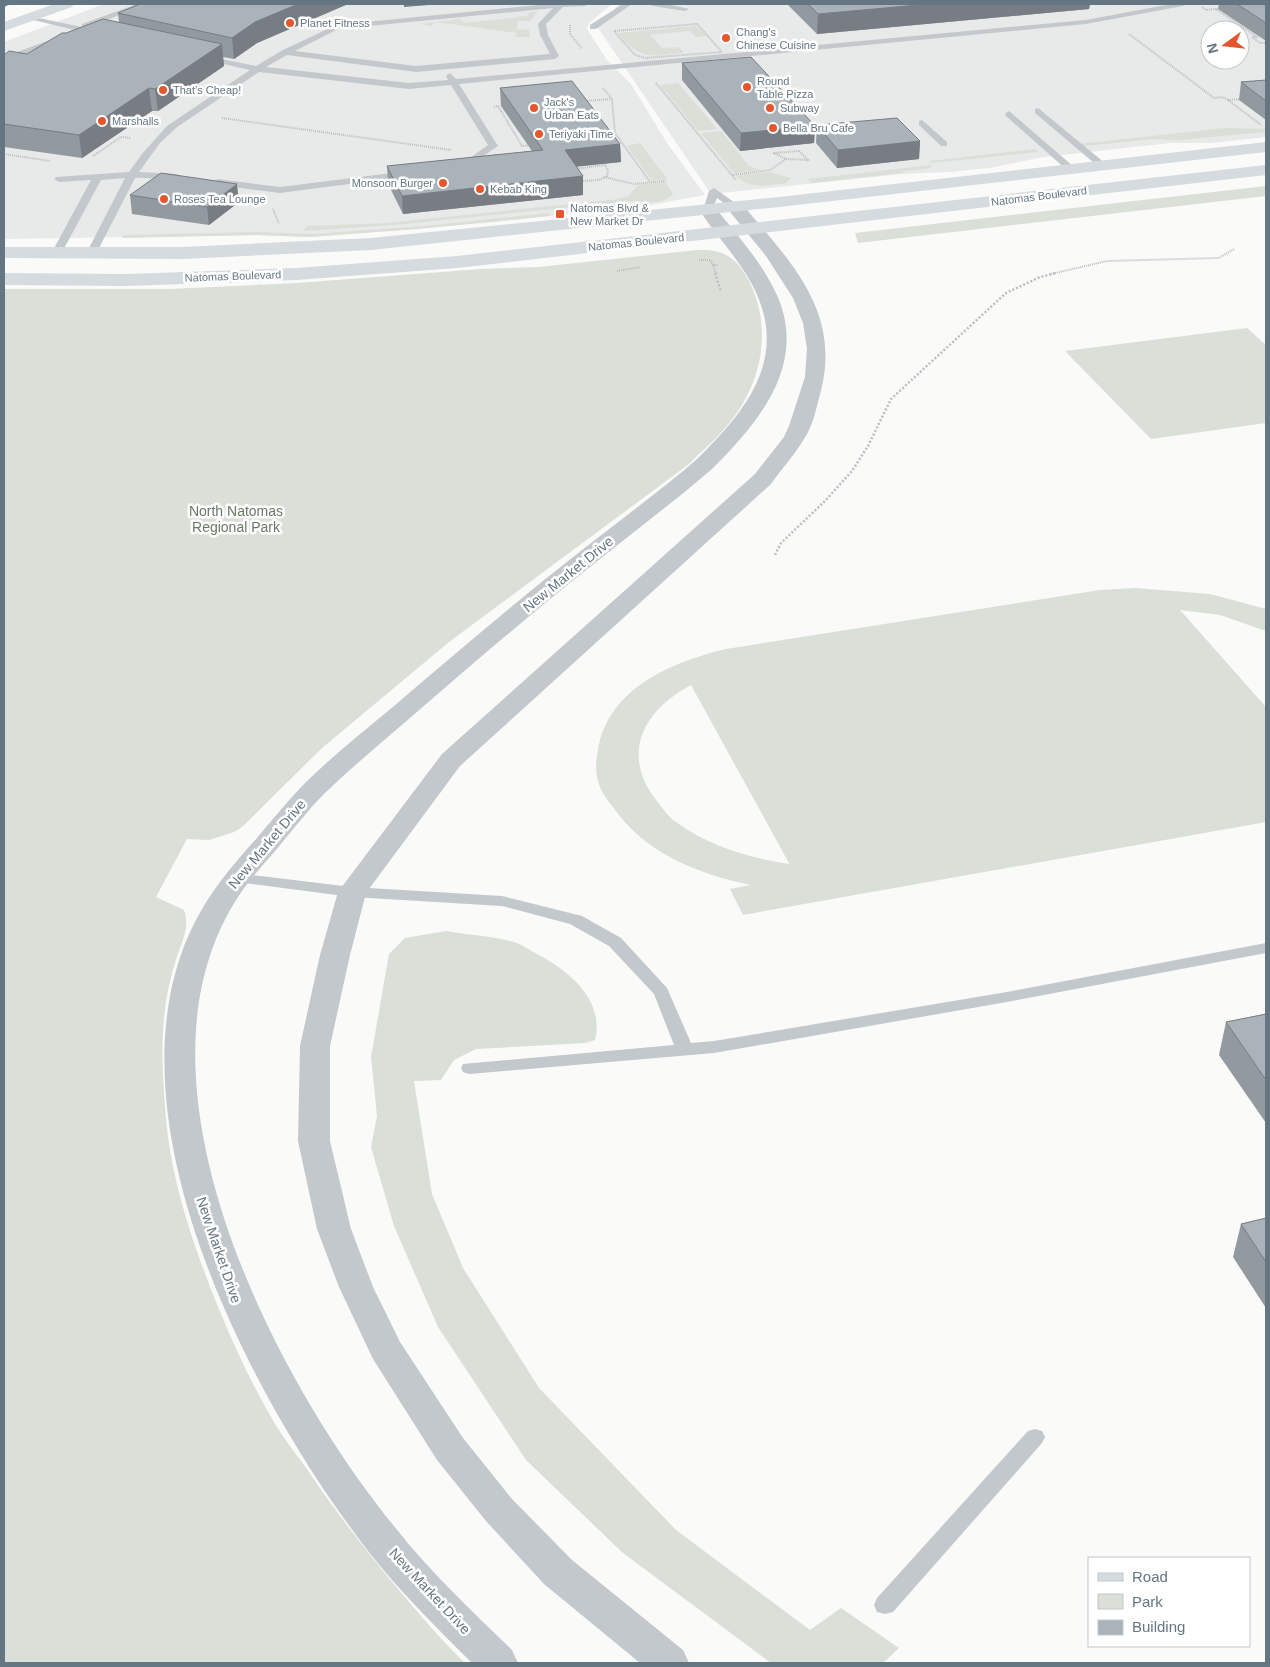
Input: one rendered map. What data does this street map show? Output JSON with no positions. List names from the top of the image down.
{
  "streets": {
    "main road": ["Natomas Boulevard"],
    "street": ["New Market Drive"]
  },
  "crossings": [
    ["Natomas Boulevard", "New Market Drive"]
  ],
  "parks": ["North Natomas Regional Park"],
  "places": {
    "other": [
      "Planet Fitness",
      "Chang's Chinese Cuisine",
      "Round Table Pizza",
      "That’s Cheap!",
      "Jack's Urban Eats",
      "Subway",
      "Marshalls",
      "Bella Bru Cafe",
      "Teriyaki Time",
      "Monsoon Burger",
      "Kebab King",
      "Roses Tea Lounge"
    ],
    "transit": ["Natomas Blvd & New Market Dr"]
  },
  "legend": ["Road", "Park", "Building"],
  "north": "left"
}
